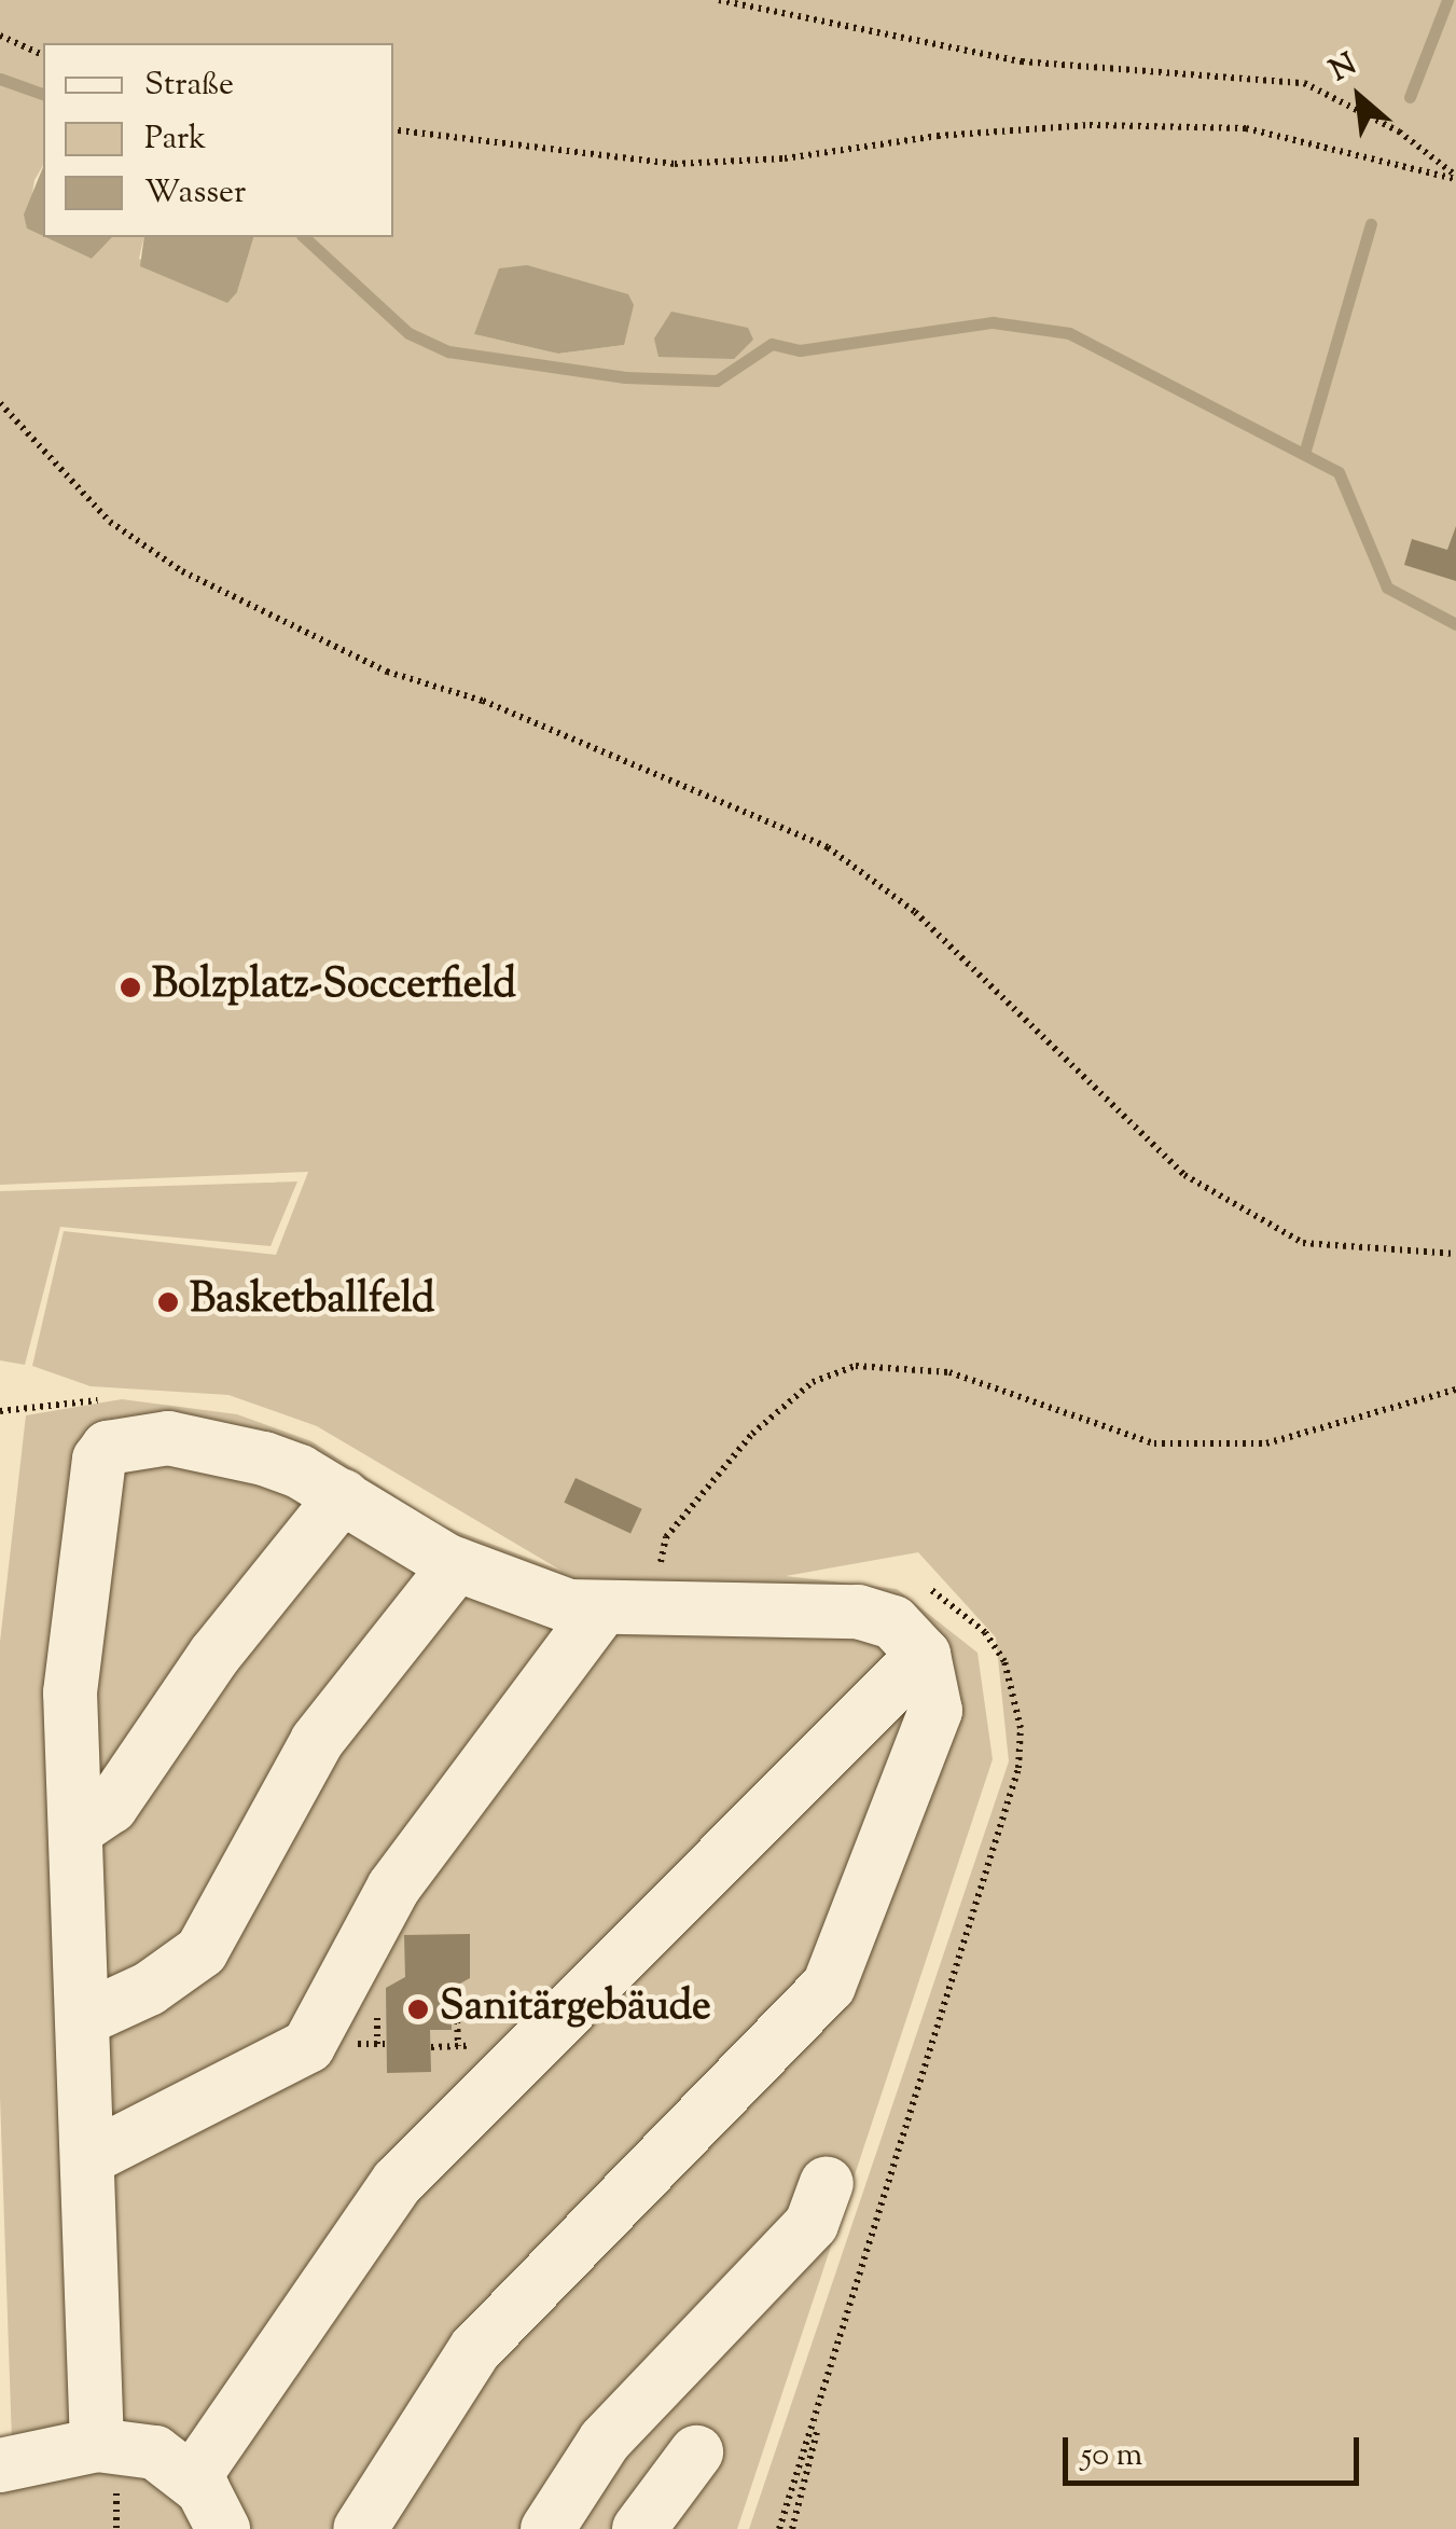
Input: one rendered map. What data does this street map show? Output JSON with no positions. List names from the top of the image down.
{
  "places": ["Bolzplatz-Soccerfield", "Basketballfeld", "Sanitärgebäude"],
  "legend": ["Straße", "Park", "Wasser"],
  "scale_bar": "50 m",
  "north": "top left"
}
